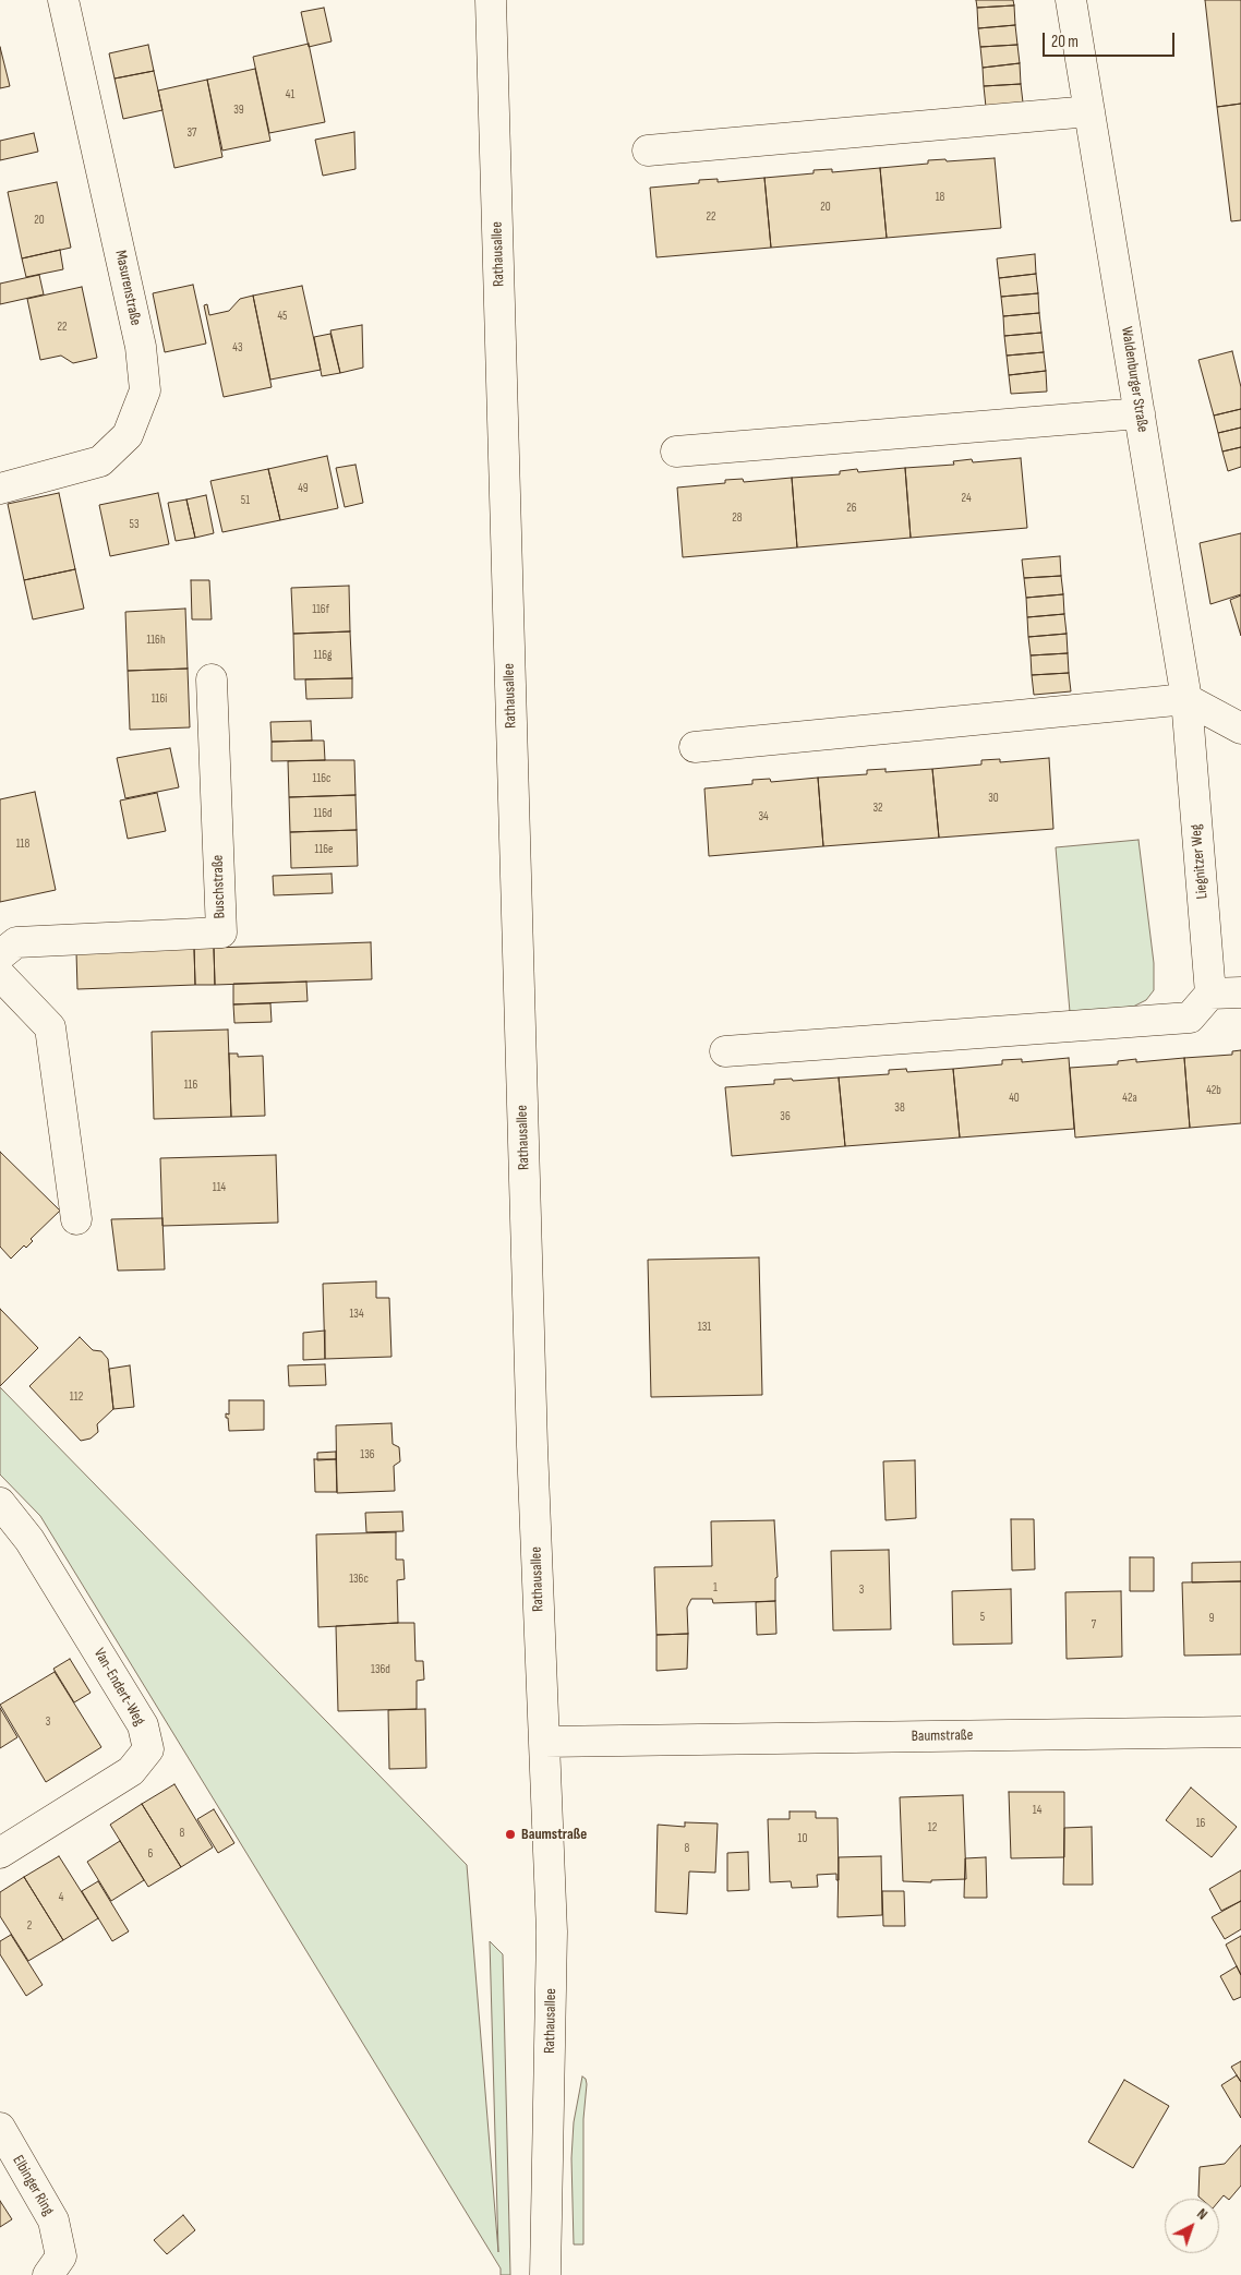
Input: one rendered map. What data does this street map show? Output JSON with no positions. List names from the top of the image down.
{
  "streets": {
    "street": [
      "Rathausallee",
      "Masurenstraße",
      "Waldenburger Straße",
      "Liegnitzer Weg",
      "Buschstraße",
      "Van-Endert-Weg",
      "Baumstraße",
      "Elbinger Ring"
    ]
  },
  "crossings": [
    ["Rathausallee", "Baumstraße"],
    ["Waldenburger Straße", "Liegnitzer Weg"]
  ],
  "places": ["Baumstraße"],
  "house_numbers": [
    "41",
    "39",
    "37",
    "18",
    "20",
    "22",
    "20",
    "45",
    "22",
    "43",
    "49",
    "24",
    "51",
    "26",
    "28",
    "53",
    "116f",
    "116h",
    "116g",
    "116i",
    "116c",
    "30",
    "32",
    "116d",
    "34",
    "118",
    "116e",
    "116",
    "42b",
    "40",
    "42a",
    "38",
    "36",
    "114",
    "134",
    "131",
    "112",
    "136",
    "136c",
    "1",
    "3",
    "5",
    "9",
    "7",
    "136d",
    "3",
    "14",
    "16",
    "12",
    "8",
    "10",
    "8",
    "6",
    "4",
    "2"
  ],
  "scale_bar": "20 m",
  "north": "top right"
}
